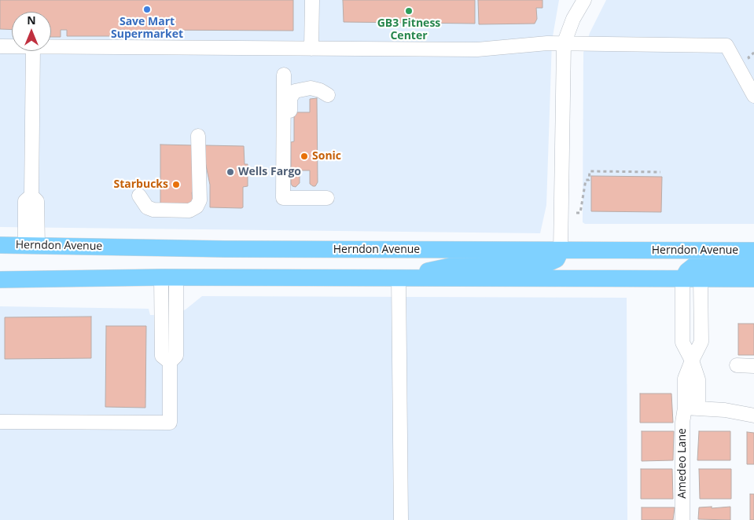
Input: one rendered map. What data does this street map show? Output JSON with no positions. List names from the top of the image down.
{
  "streets": {
    "main road": ["Herndon Avenue"],
    "street": ["Amedeo Lane"]
  },
  "places": [
    "Save Mart Supermarket",
    "GB3 Fitness Center",
    "Sonic",
    "Wells Fargo",
    "Starbucks"
  ],
  "north": "top"
}
